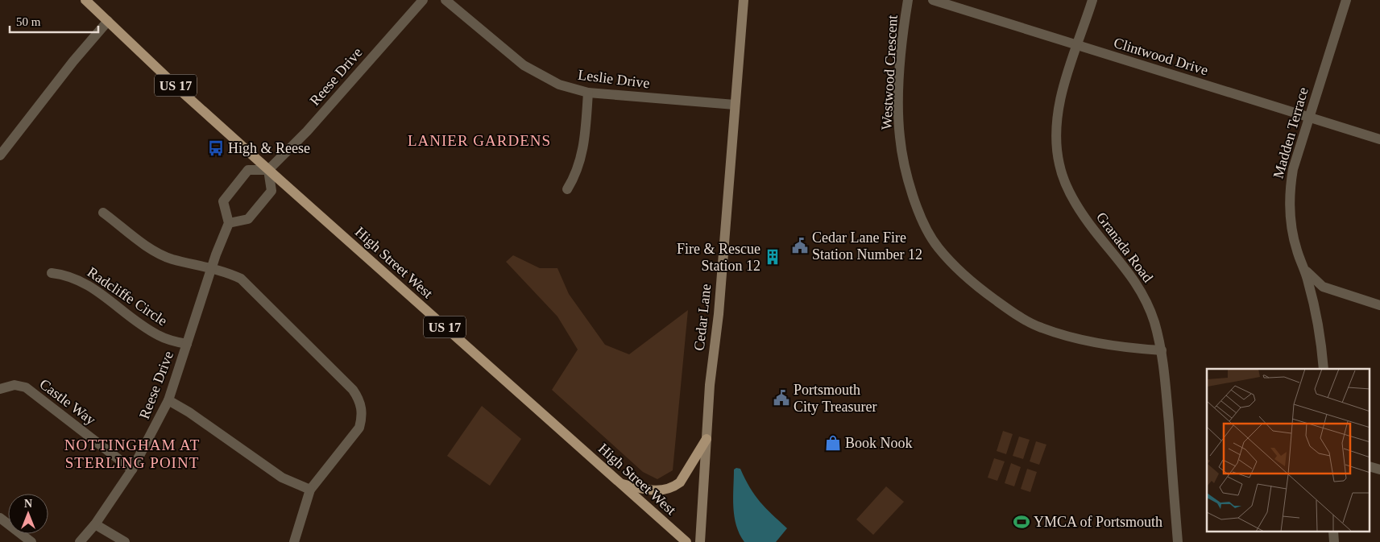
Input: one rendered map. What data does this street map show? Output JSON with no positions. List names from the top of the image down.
{
  "streets": {
    "main road": ["US 17", "High Street West", "Cedar Lane"],
    "street": [
      "Clintwood Drive",
      "Westwood Crescent",
      "Reese Drive",
      "Leslie Drive",
      "Madden Terrace",
      "Granada Road",
      "Radcliffe Circle",
      "Castle Way"
    ]
  },
  "crossings": [
    ["Clintwood Drive", "Madden Terrace"],
    ["Clintwood Drive", "Granada Road"],
    ["Westwood Crescent", "Granada Road"],
    ["Reese Drive", "High Street West"],
    ["Reese Drive", "Radcliffe Circle"],
    ["Reese Drive", "Castle Way"],
    ["Leslie Drive", "Cedar Lane"]
  ],
  "districts": ["LANIER GARDENS", "NOTTINGHAM AT STERLING POINT"],
  "places": {
    "bus stop": ["High & Reese"],
    "public building": ["Cedar Lane Fire Station Number 12", "Portsmouth City Treasurer"],
    "building": ["Fire & Rescue Station 12"],
    "shop": ["Book Nook"],
    "sports": ["YMCA of Portsmouth"]
  },
  "scale_bar": "50 m",
  "north": "top"
}
